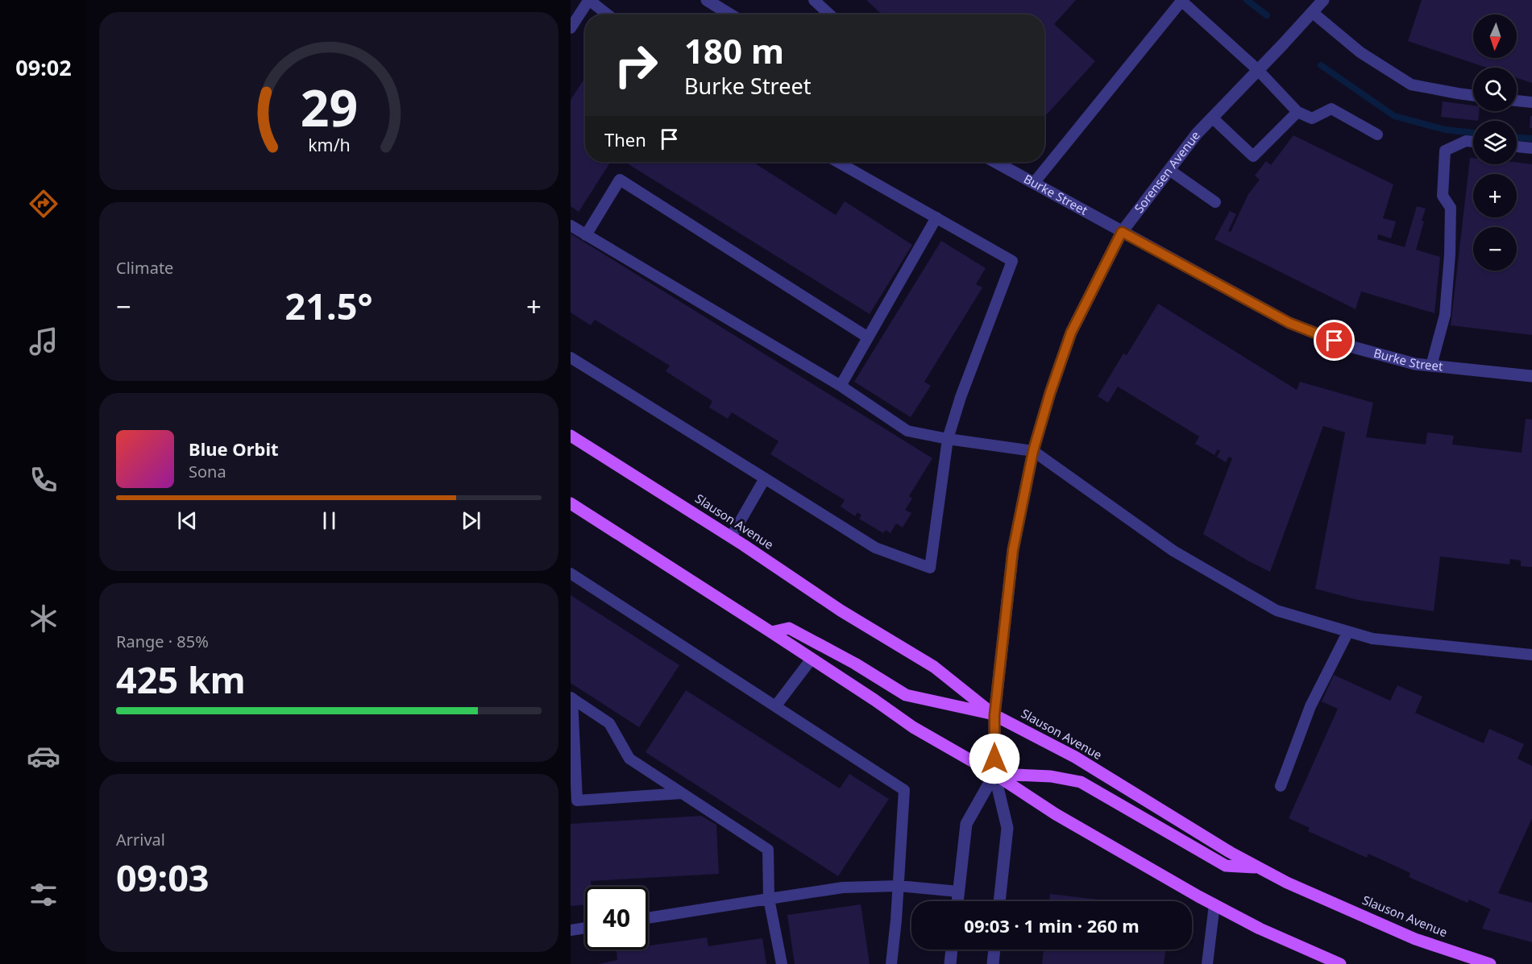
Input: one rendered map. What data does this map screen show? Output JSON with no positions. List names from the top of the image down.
{
  "streets": {
    "main road": ["Slauson Avenue"],
    "street": ["Sorensen Avenue", "Burke Street"]
  },
  "crossings": [
    ["Sorensen Avenue", "Burke Street"],
    ["Sorensen Avenue", "Slauson Avenue"]
  ],
  "north": "bottom",
  "page": {
    "tabs": "09:02",
    "map_buttons": ["+", "−"],
    "turn": ["180 m", "Burke Street"],
    "then": "Then",
    "tile": [
      "Climate",
      ["Range · 85%", "425 km"],
      ["Arrival", "09:03"]
    ],
    "heat": ["−", "21.5°", "+"],
    "song": ["Blue Orbit", "Sona"],
    "limit": "40",
    "trip": "09:03 · 1 min · 260 m",
    "gauge": ["29", "km/h"]
  }
}
